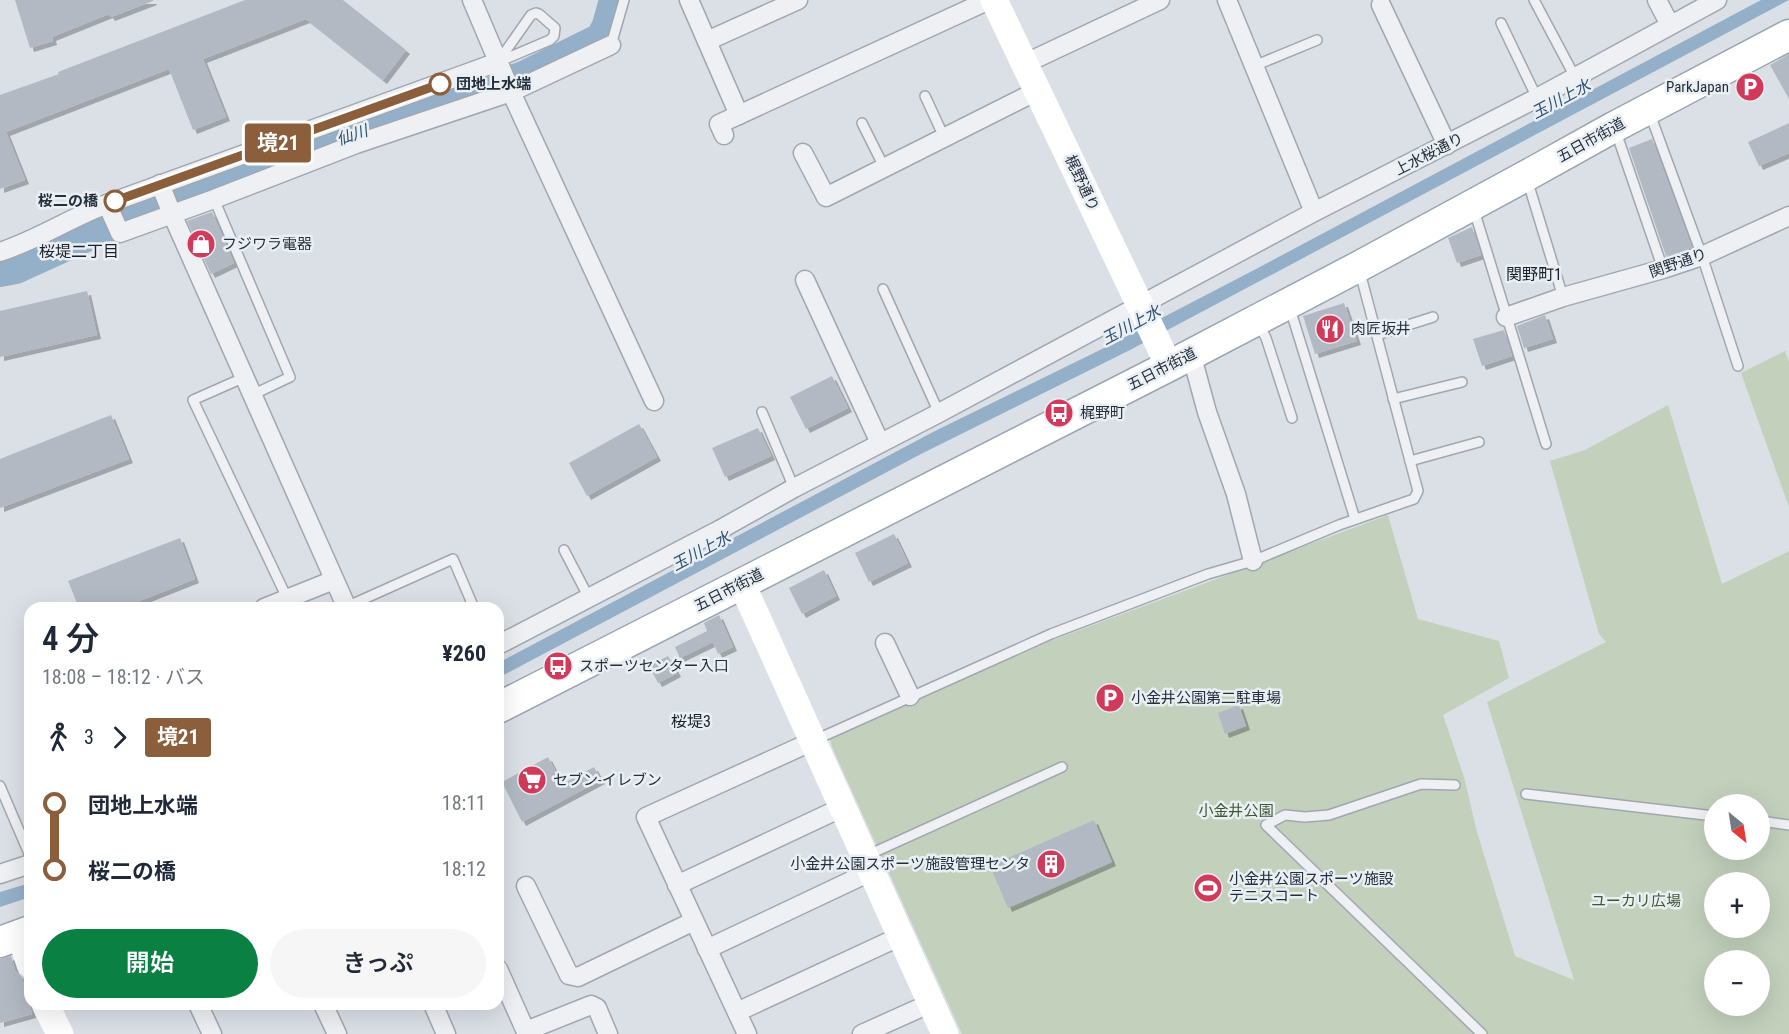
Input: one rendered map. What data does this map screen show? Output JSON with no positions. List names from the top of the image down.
{
  "streets": {
    "main road": ["五日市街道"],
    "street": ["上水桜通り", "梶野通り", "関野通り"]
  },
  "crossings": [
    ["五日市街道", "梶野通り"],
    ["上水桜通り", "梶野通り"]
  ],
  "districts": ["桜堤二丁目", "関野町1", "桜堤3"],
  "water": ["玉川上水", "仙川"],
  "parks": ["小金井公園", "ユーカリ広場"],
  "places": {
    "other": ["団地上水端", "桜二の橋"],
    "parking": ["ParkJapan", "小金井公園第二駐車場"],
    "shop": ["フジワラ電器"],
    "restaurant": ["肉匠坂井"],
    "bus stop": ["梶野町", "スポーツセンター入口"],
    "supermarket": ["セブン-イレブン"],
    "building": ["小金井公園スポーツ施設管理センタ"],
    "sports": ["小金井公園スポーツ施設 テニスコート"]
  },
  "lines": ["bus line 境21"],
  "north": "bottom right",
  "page": {
    "on_map": "境21",
    "heading": ["4 分", "18:08 – 18:12 · バス", "¥260"],
    "legs": ["3", "境21"],
    "list": [
      {
        "name": "団地上水端",
        "value": "18:11"
      },
      {
        "name": "桜二の橋",
        "value": "18:12"
      }
    ],
    "map_buttons": ["+", "−"],
    "buttons": ["開始", "きっぷ"]
  }
}
